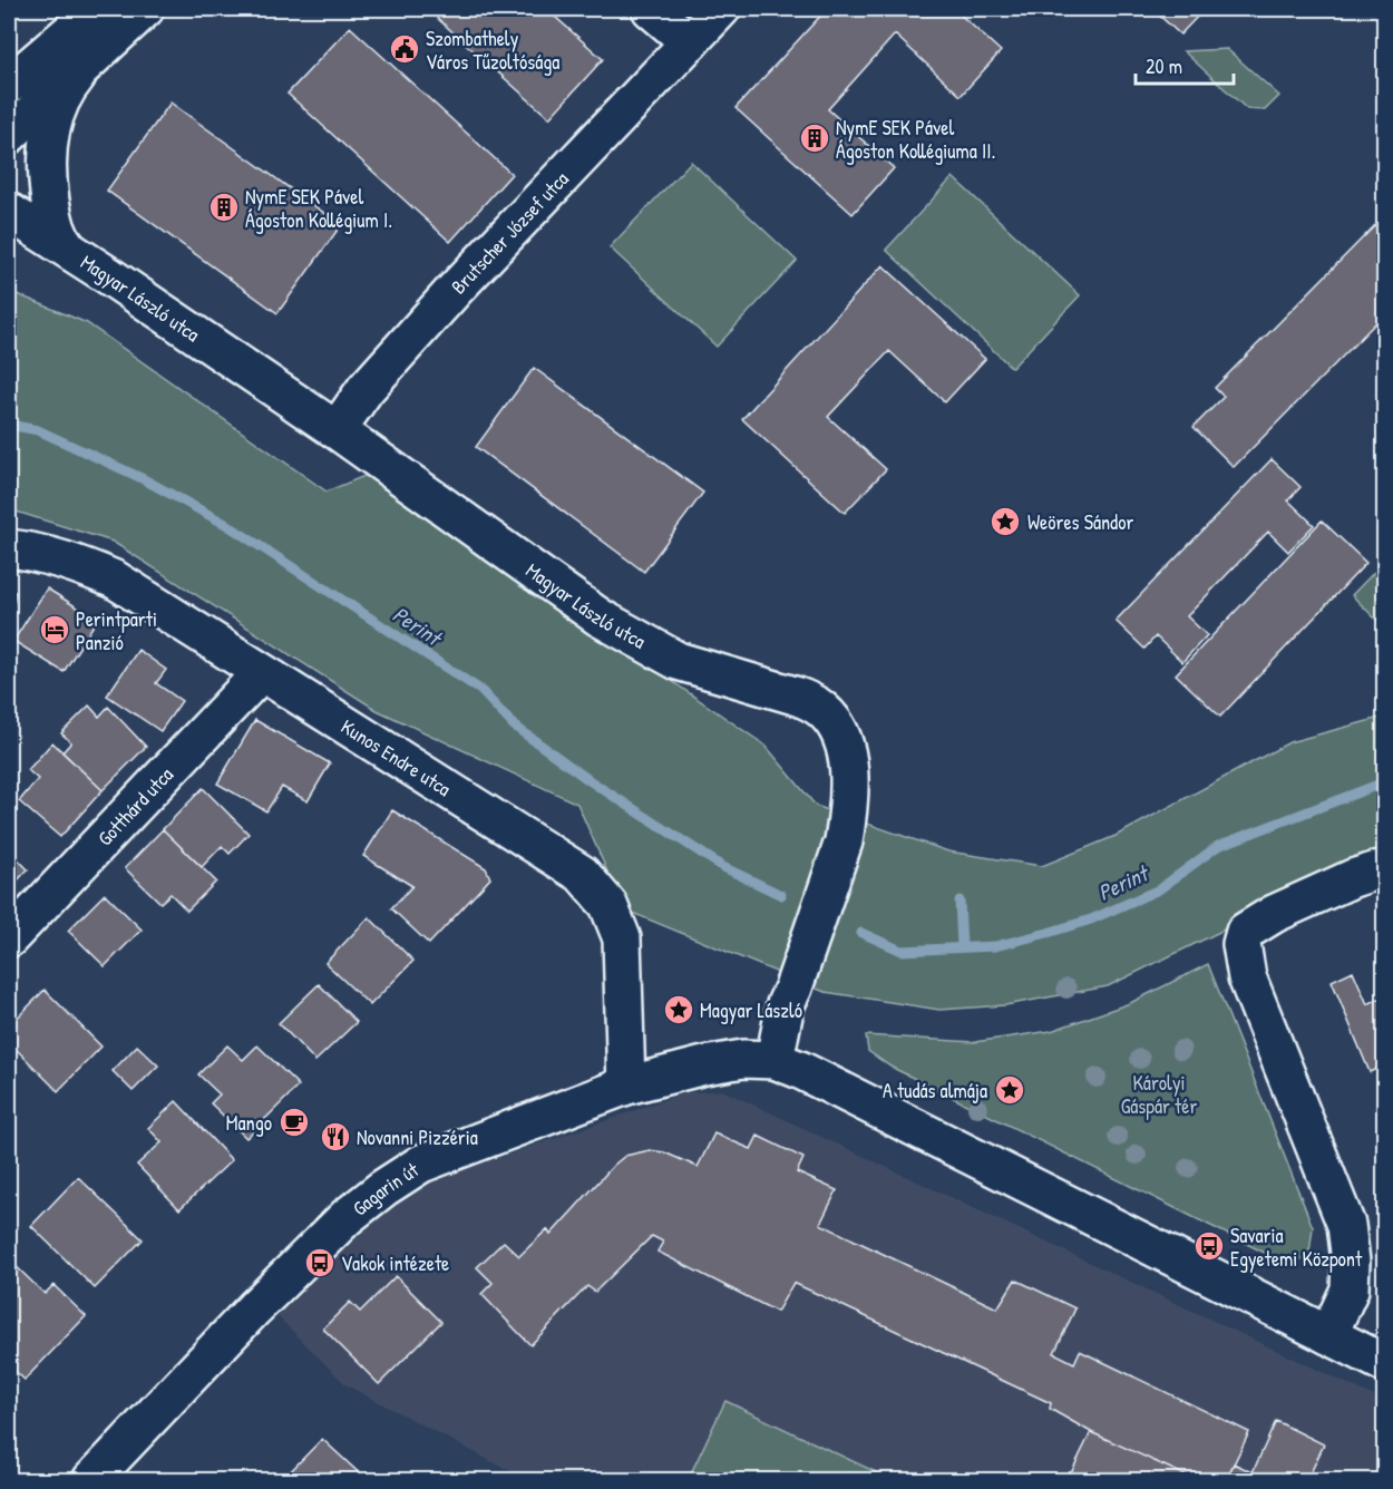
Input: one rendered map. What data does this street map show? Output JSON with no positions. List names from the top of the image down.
{
  "streets": {
    "street": [
      "Brutscher József utca",
      "Magyar László utca",
      "Kunos Endre utca",
      "Gotthárd utca",
      "Gagarin út"
    ]
  },
  "crossings": [
    ["Brutscher József utca", "Magyar László utca"],
    ["Magyar László utca", "Gagarin út"],
    ["Kunos Endre utca", "Gotthárd utca"],
    ["Kunos Endre utca", "Gagarin út"]
  ],
  "water": ["Perint"],
  "parks": ["Károlyi Gáspár tér"],
  "places": {
    "public building": ["Szombathely Város Tűzoltósága"],
    "building": ["NymE SEK Pável Ágoston Kollégiuma II.", "NymE SEK Pável Ágoston Kollégium I."],
    "place": ["Weöres Sándor", "Magyar László", "A tudás almája"],
    "hotel": ["Perintparti Panzió"],
    "cafe": ["Mango"],
    "restaurant": ["Novanni Pizzéria"],
    "bus stop": ["Savaria Egyetemi Központ", "Vakok intézete"]
  },
  "scale_bar": "20 m"
}
